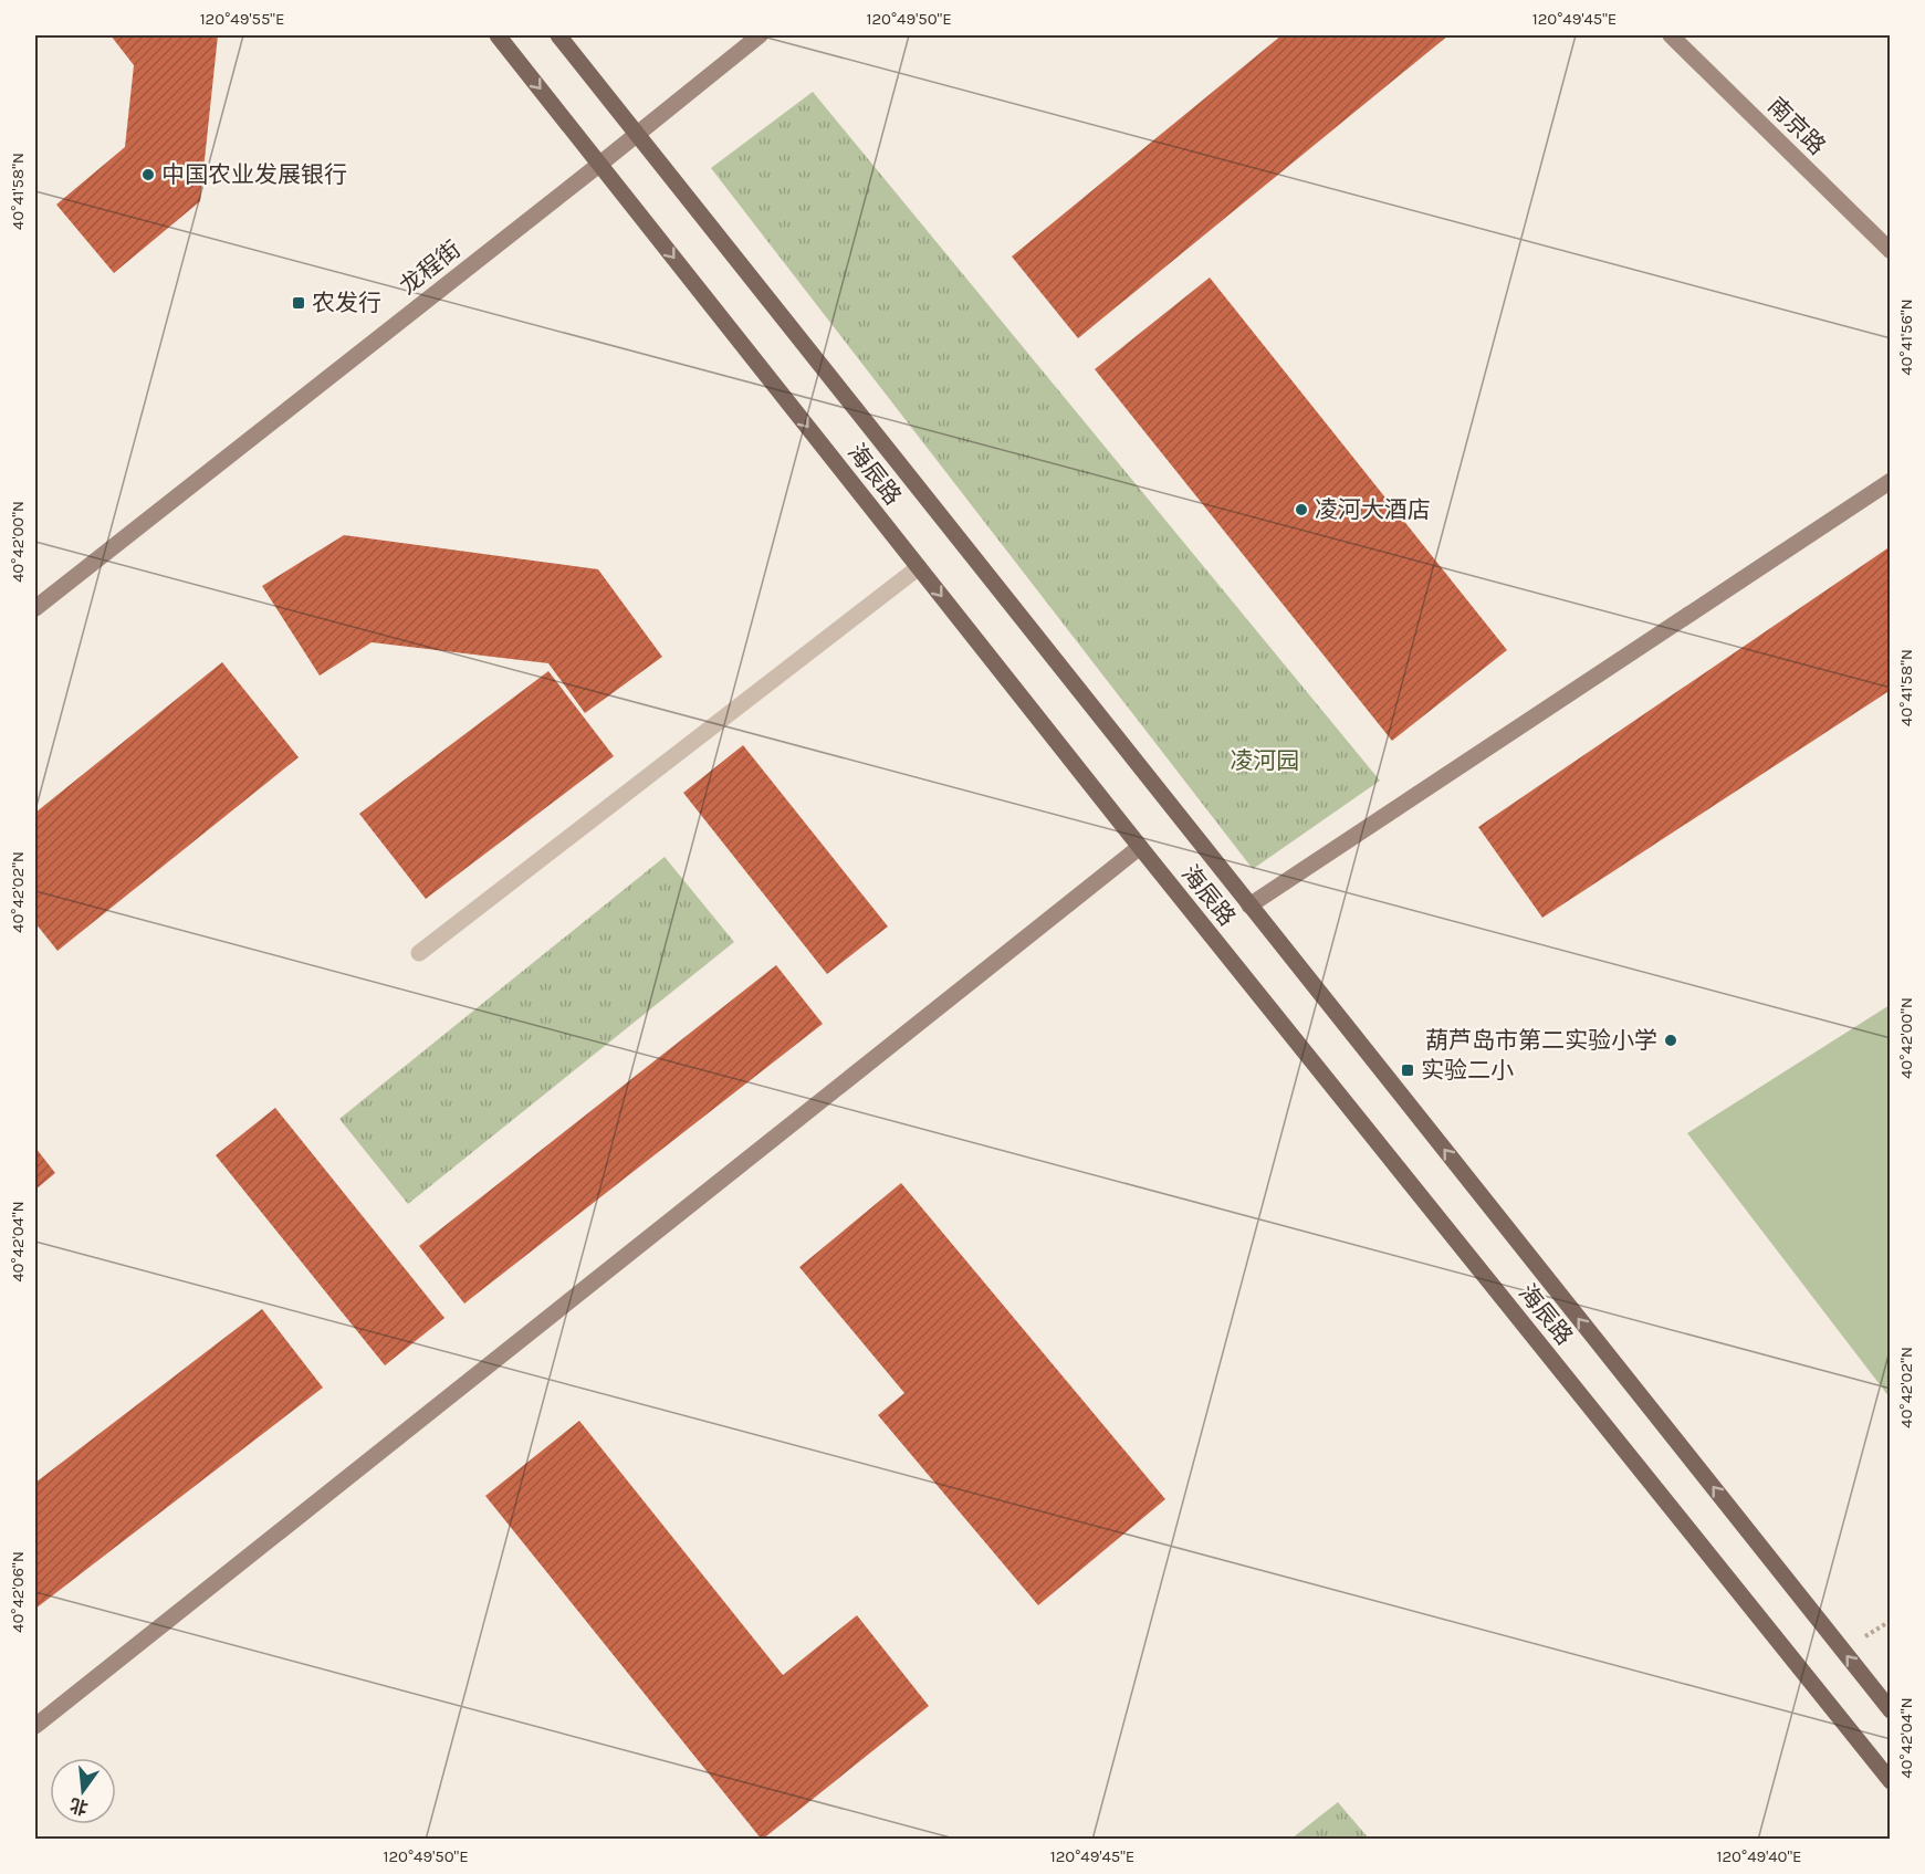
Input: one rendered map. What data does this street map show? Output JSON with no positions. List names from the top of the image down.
{
  "streets": {
    "main road": ["海辰路"],
    "street": ["南京路", "龙程街"]
  },
  "crossings": [
    ["龙程街", "海辰路"]
  ],
  "parks": ["凌河园"],
  "places": {
    "other": ["中国农业发展银行", "凌河大酒店", "葫芦岛市第二实验小学"],
    "transit": ["农发行", "实验二小"]
  },
  "north": "bottom",
  "coordinates": [
    "120°49'55\"E",
    "120°49'50\"E",
    "120°49'45\"E",
    "40°41'58\"N",
    "40°41'56\"N",
    "40°42'00\"N",
    "40°42'02\"N",
    "40°42'04\"N",
    "40°42'06\"N",
    "120°49'40\"E"
  ]
}
